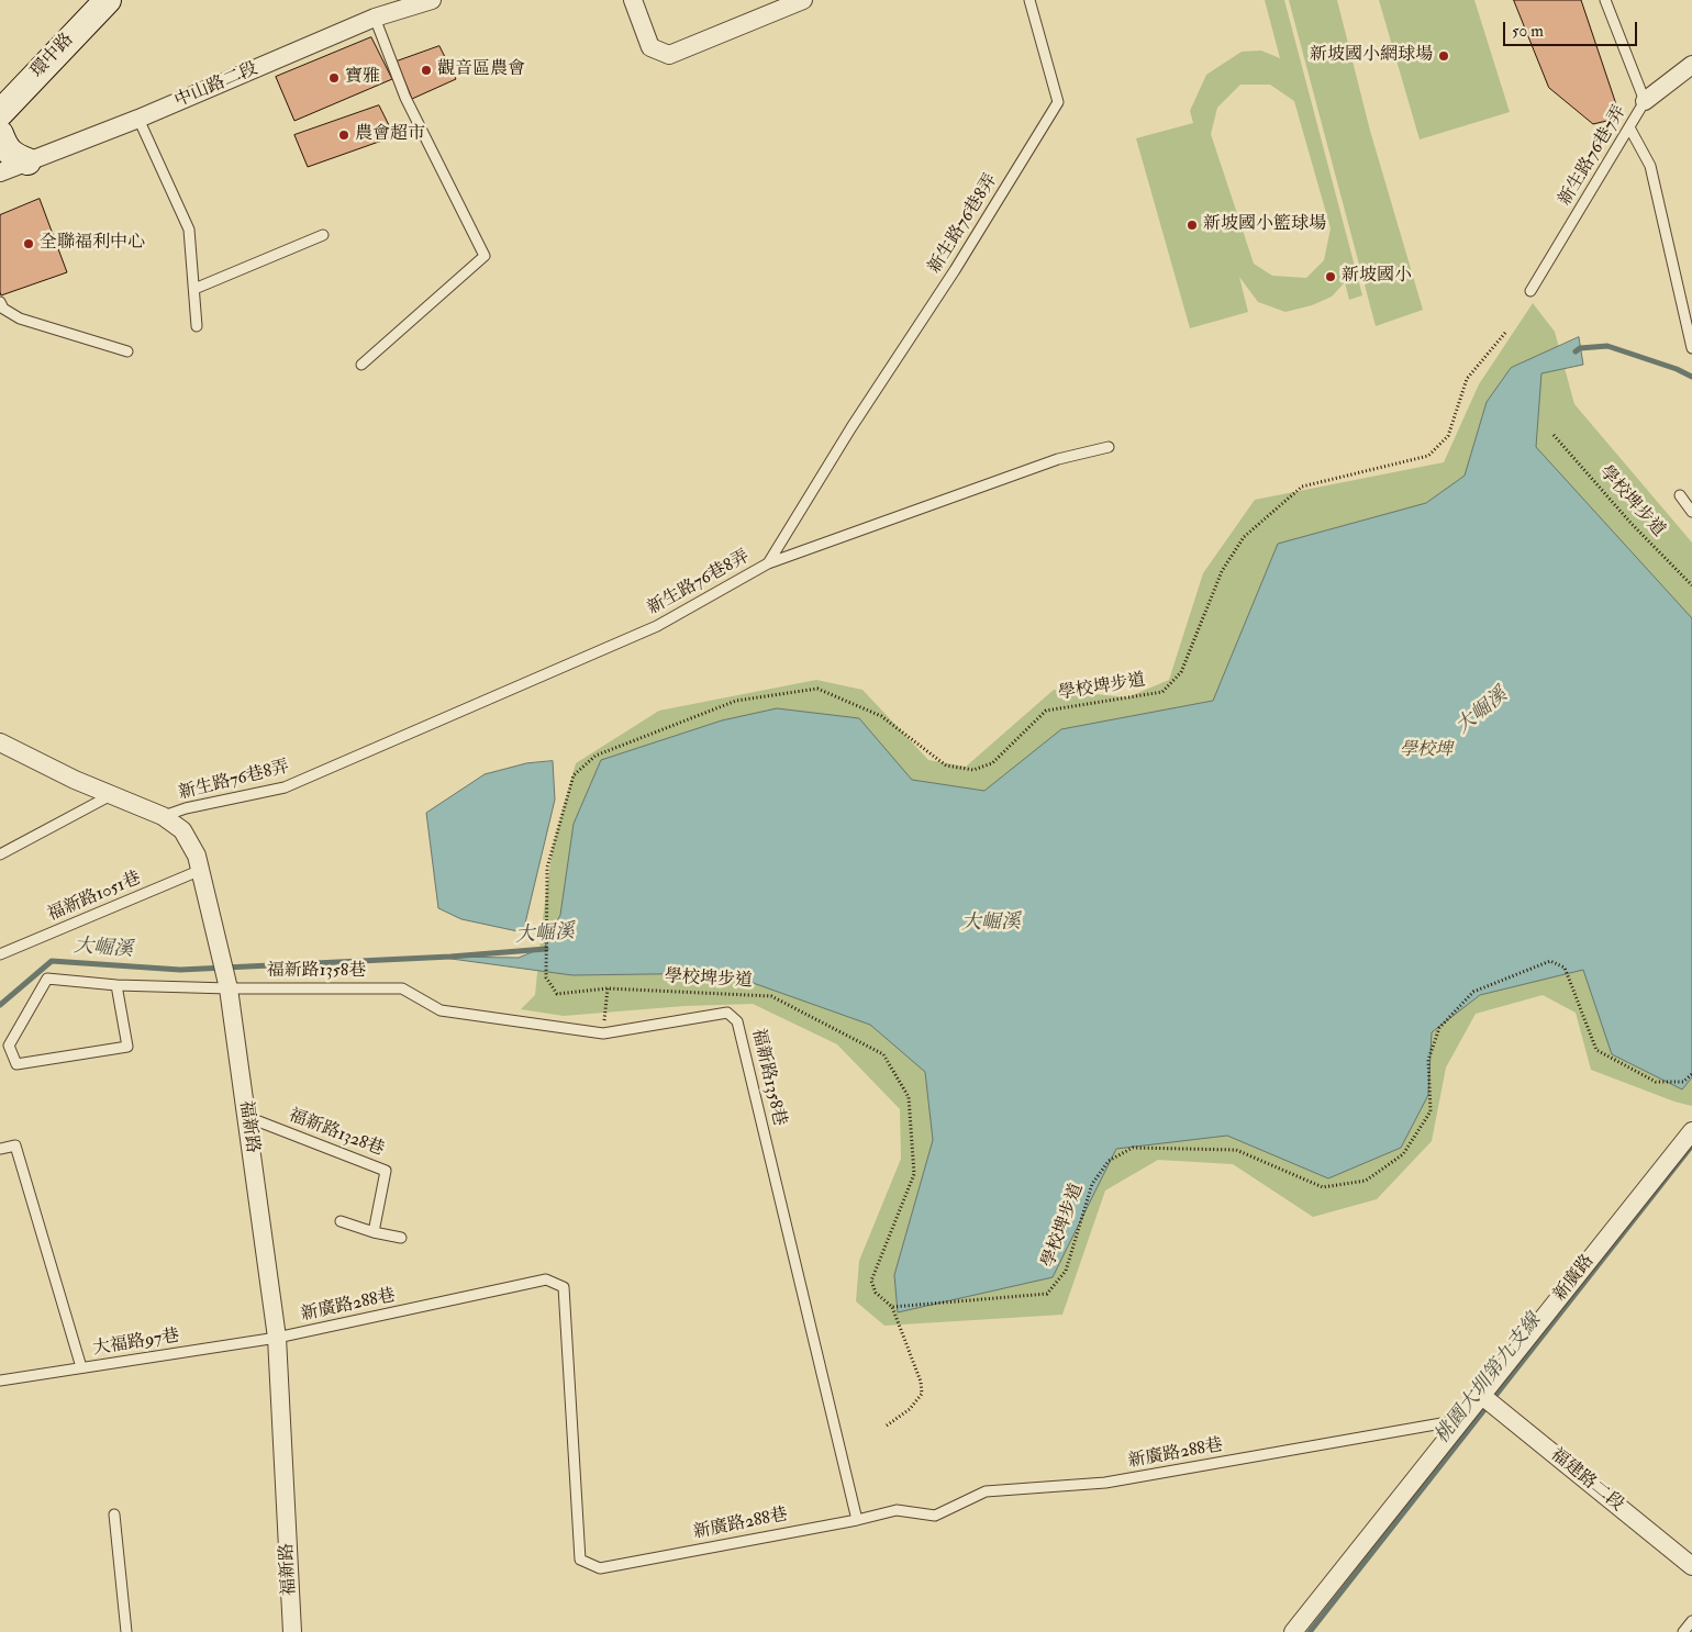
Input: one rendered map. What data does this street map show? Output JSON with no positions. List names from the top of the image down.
{
  "streets": {
    "main road": ["環中路"],
    "street": [
      "中山路二段",
      "福新路",
      "新廣路",
      "福建路二段"
    ],
    "lane": [
      "新生路76巷7弄",
      "新生路76巷8弄",
      "福新路1051巷",
      "福新路1358巷",
      "福新路1328巷",
      "新廣路288巷",
      "大福路97巷"
    ],
    "path": ["學校埤步道"]
  },
  "crossings": [
    ["新生路76巷8弄", "福新路"],
    ["福新路1051巷", "福新路"],
    ["福新路1358巷", "福新路"],
    ["福新路1358巷", "新廣路288巷"],
    ["福新路", "福新路1328巷"],
    ["福新路", "新廣路288巷"],
    ["福新路", "大福路97巷"],
    ["新廣路", "新廣路288巷"],
    ["新廣路", "福建路二段"],
    ["新廣路288巷", "大福路97巷"]
  ],
  "water": ["大崛溪", "桃園大圳第九支線"],
  "parks": ["學校埤"],
  "places": [
    "新坡國小網球場",
    "觀音區農會",
    "寶雅",
    "農會超市",
    "新坡國小籃球場",
    "全聯福利中心",
    "新坡國小"
  ],
  "scale_bar": "50 m"
}
